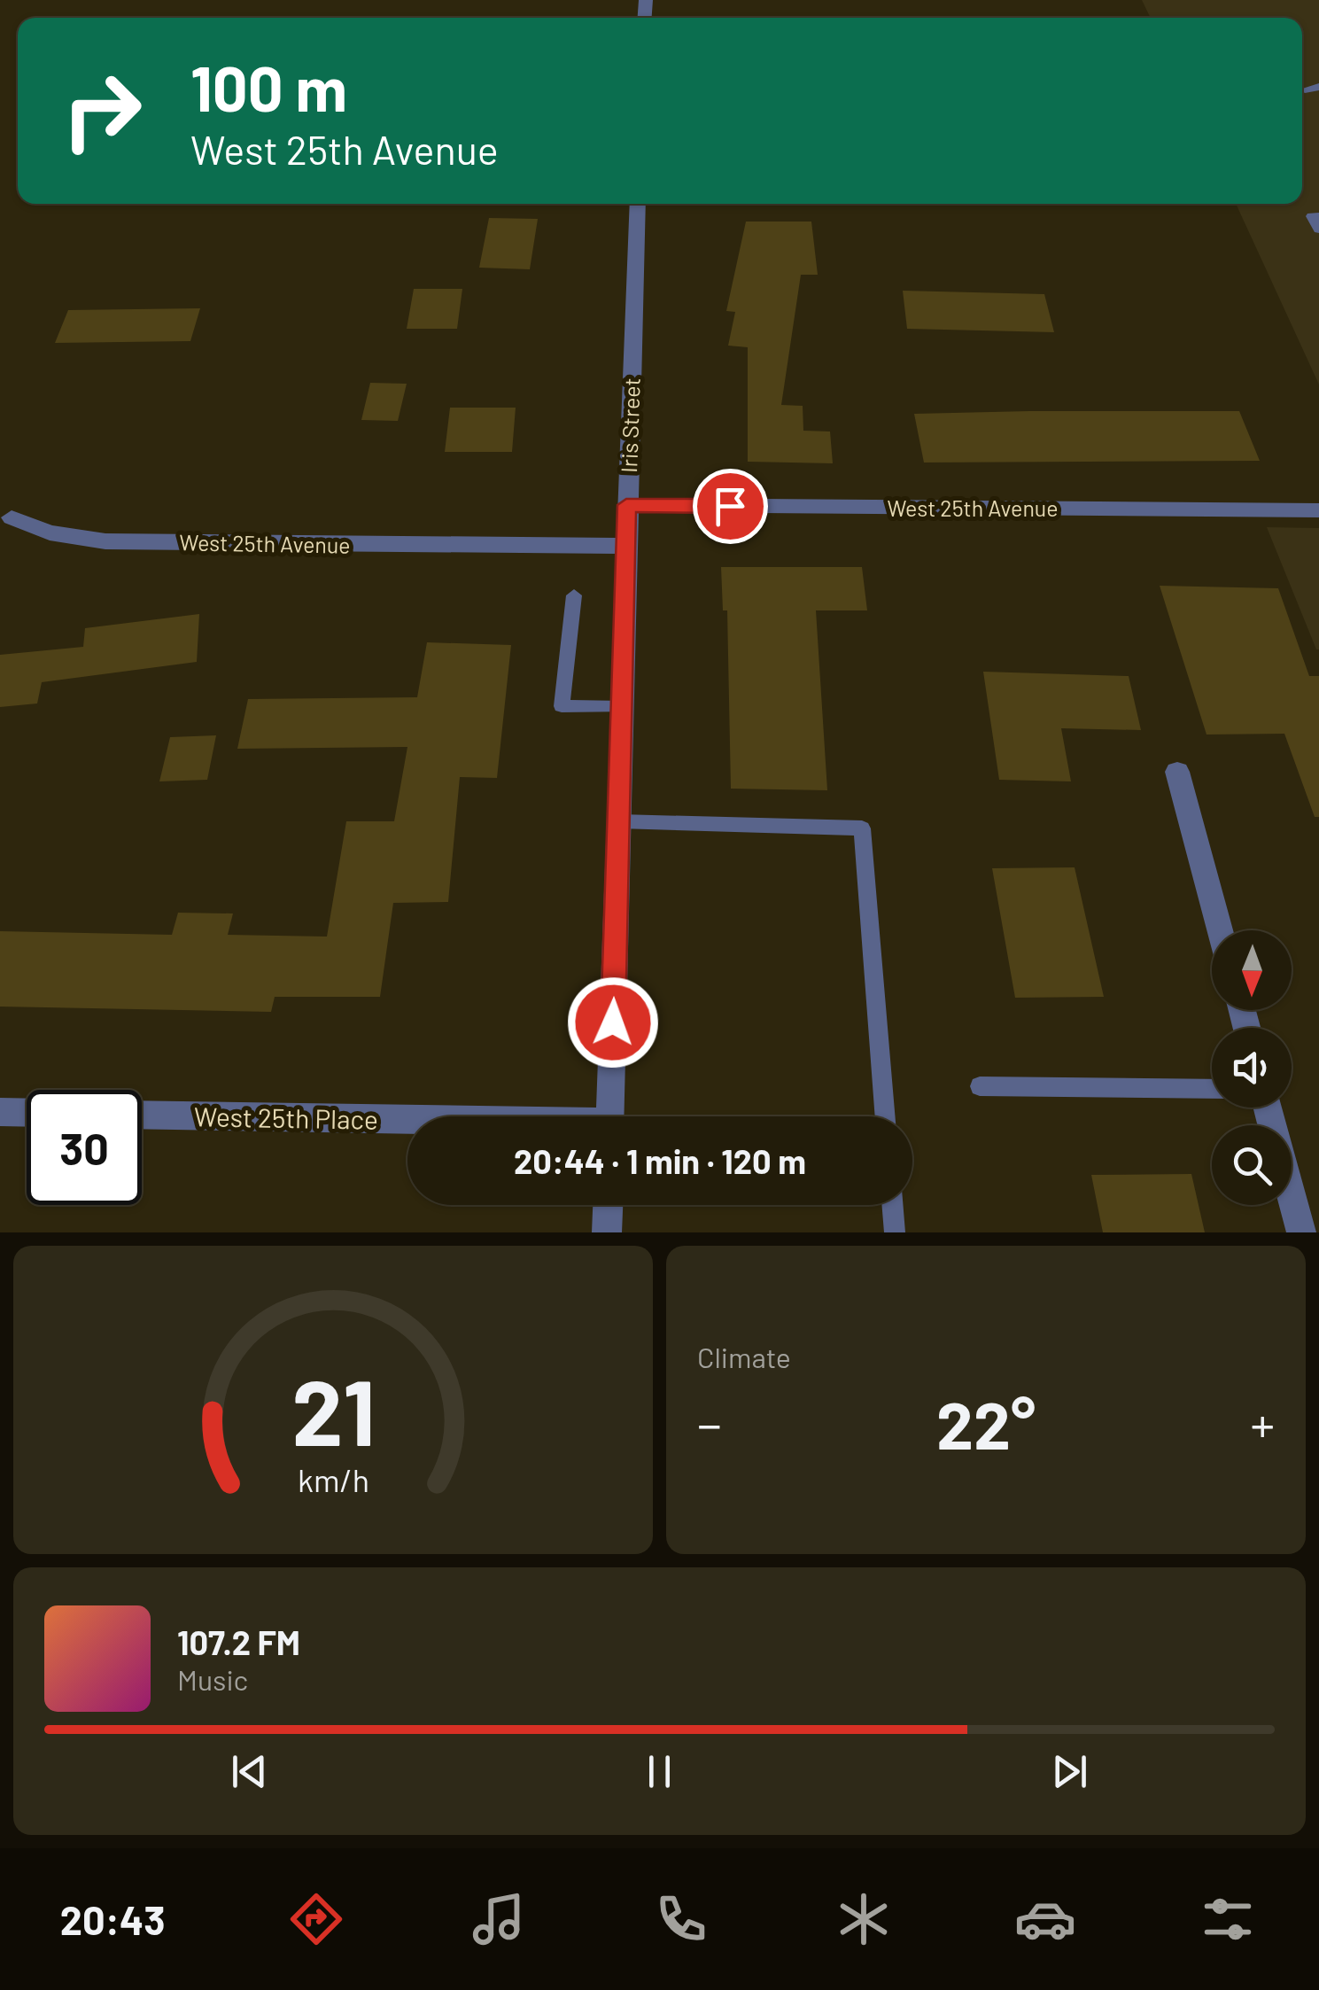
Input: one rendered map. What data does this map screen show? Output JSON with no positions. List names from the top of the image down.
{
  "streets": {
    "street": ["Iris Street", "West 25th Avenue", "West 25th Place"]
  },
  "crossings": [
    ["Iris Street", "West 25th Avenue"]
  ],
  "north": "bottom",
  "page": {
    "turn": ["100 m", "West 25th Avenue"],
    "limit": "30",
    "trip": "20:44 · 1 min · 120 m",
    "tile": "Climate",
    "heat": ["−", "22°", "+"],
    "song": ["107.2 FM", "Music"],
    "tabs": "20:43",
    "gauge": ["21", "km/h"]
  }
}
